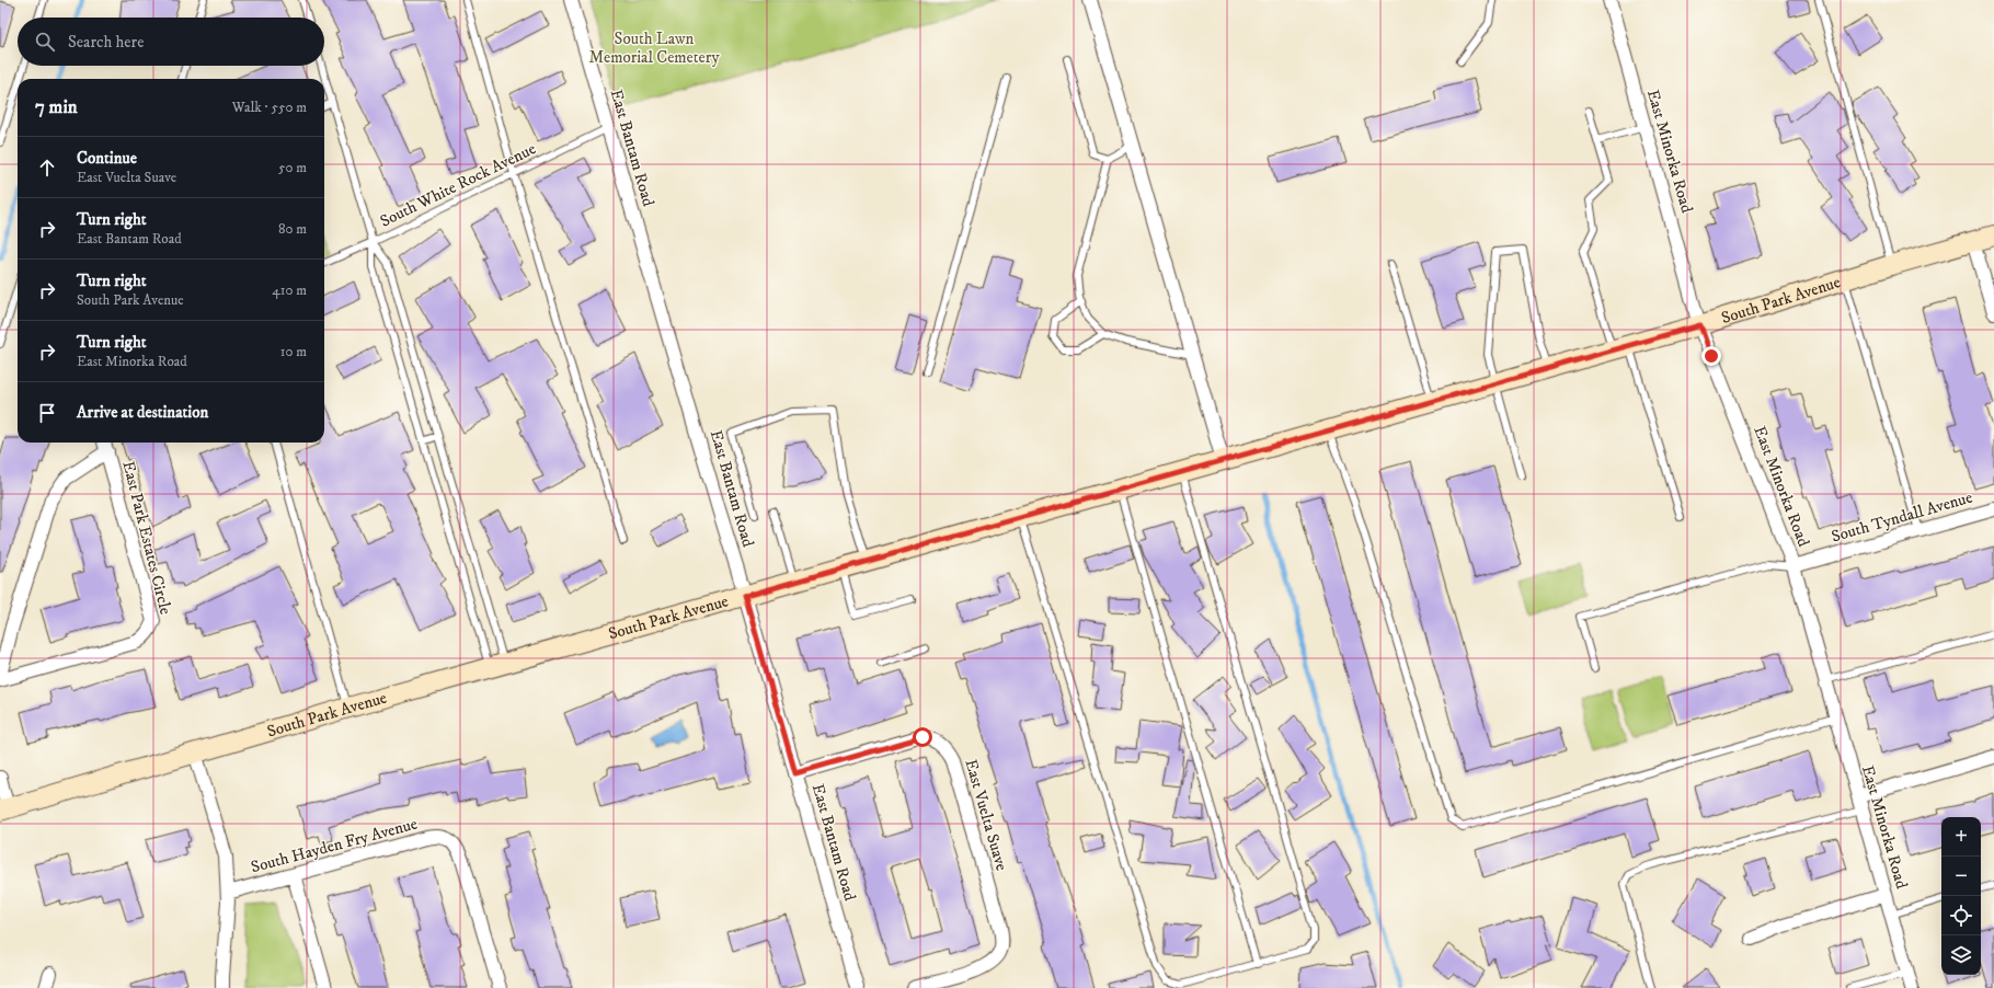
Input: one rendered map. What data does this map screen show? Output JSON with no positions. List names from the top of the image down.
{
  "streets": {
    "main road": ["South Park Avenue"],
    "street": [
      "East Bantam Road",
      "East Minorka Road",
      "South Tyndall Avenue",
      "East Park Estates Circle",
      "East Vuelta Suave",
      "South Hayden Fry Avenue"
    ],
    "lane": ["South White Rock Avenue"]
  },
  "crossings": [
    ["East Bantam Road", "South White Rock Avenue"],
    ["East Bantam Road", "South Park Avenue"],
    ["East Bantam Road", "East Vuelta Suave"],
    ["East Minorka Road", "South Park Avenue"],
    ["East Minorka Road", "South Tyndall Avenue"]
  ],
  "parks": ["South Lawn Memorial Cemetery"],
  "page": {
    "search": "Search here",
    "heading": ["7 min", "Walk · 550 m"],
    "list": [
      ["Continue", "East Vuelta Suave", "50 m"],
      ["Turn right", "East Bantam Road", "80 m"],
      ["Turn right", "South Park Avenue", "410 m"],
      ["Turn right", "East Minorka Road", "10 m"],
      "Arrive at destination"
    ],
    "map_buttons": ["+", "−"]
  }
}
